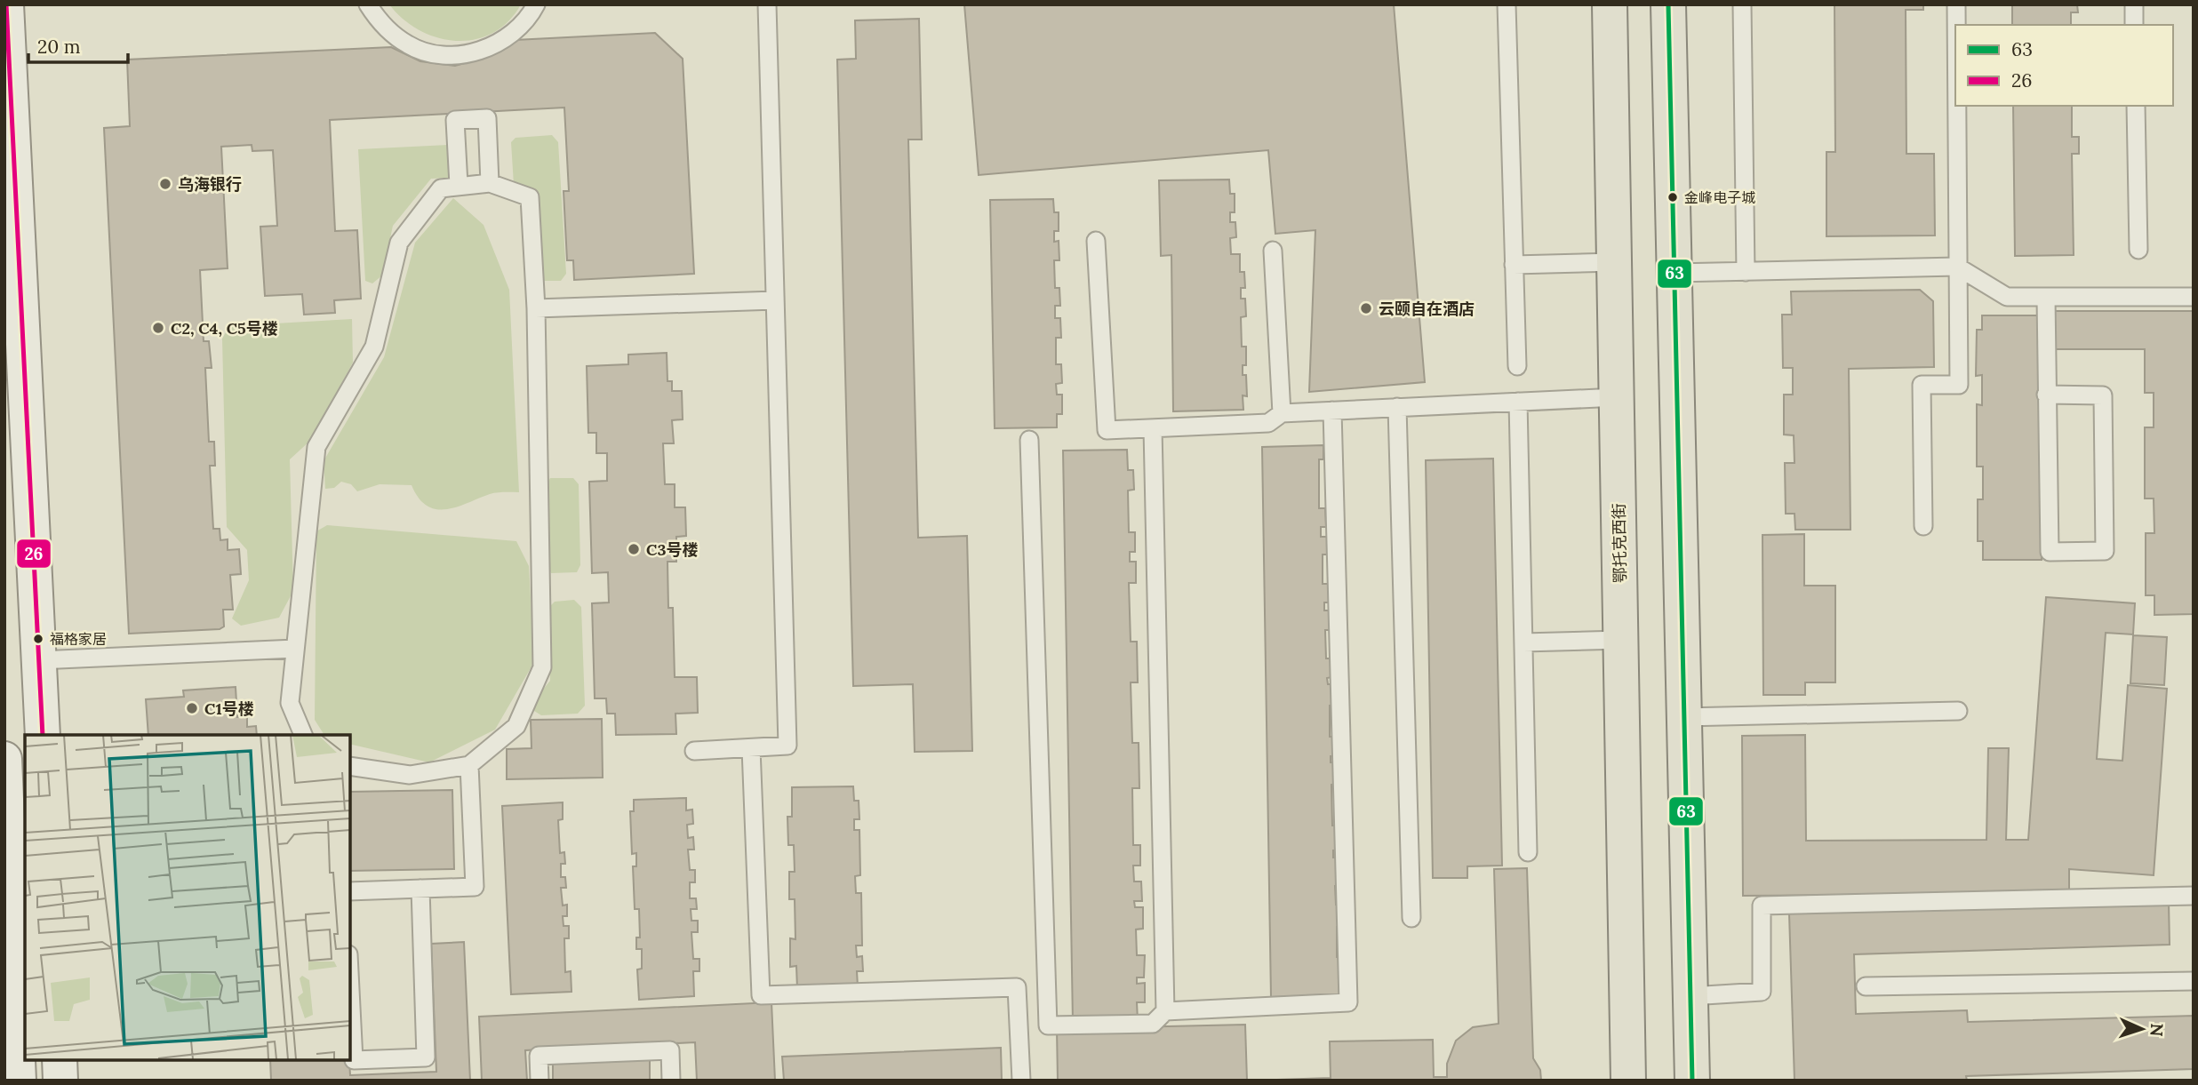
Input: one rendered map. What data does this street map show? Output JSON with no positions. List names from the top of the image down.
{
  "streets": {
    "main road": ["鄂托克西街"]
  },
  "places": [
    "乌海银行",
    "金峰电子城",
    "云颐自在酒店",
    "C2, C4, C5号楼",
    "C3号楼",
    "福格家居",
    "C1号楼"
  ],
  "lines": ["transit line 63", "transit line 26"],
  "legend": ["63", "26"],
  "scale_bar": "20 m",
  "north": "right"
}
